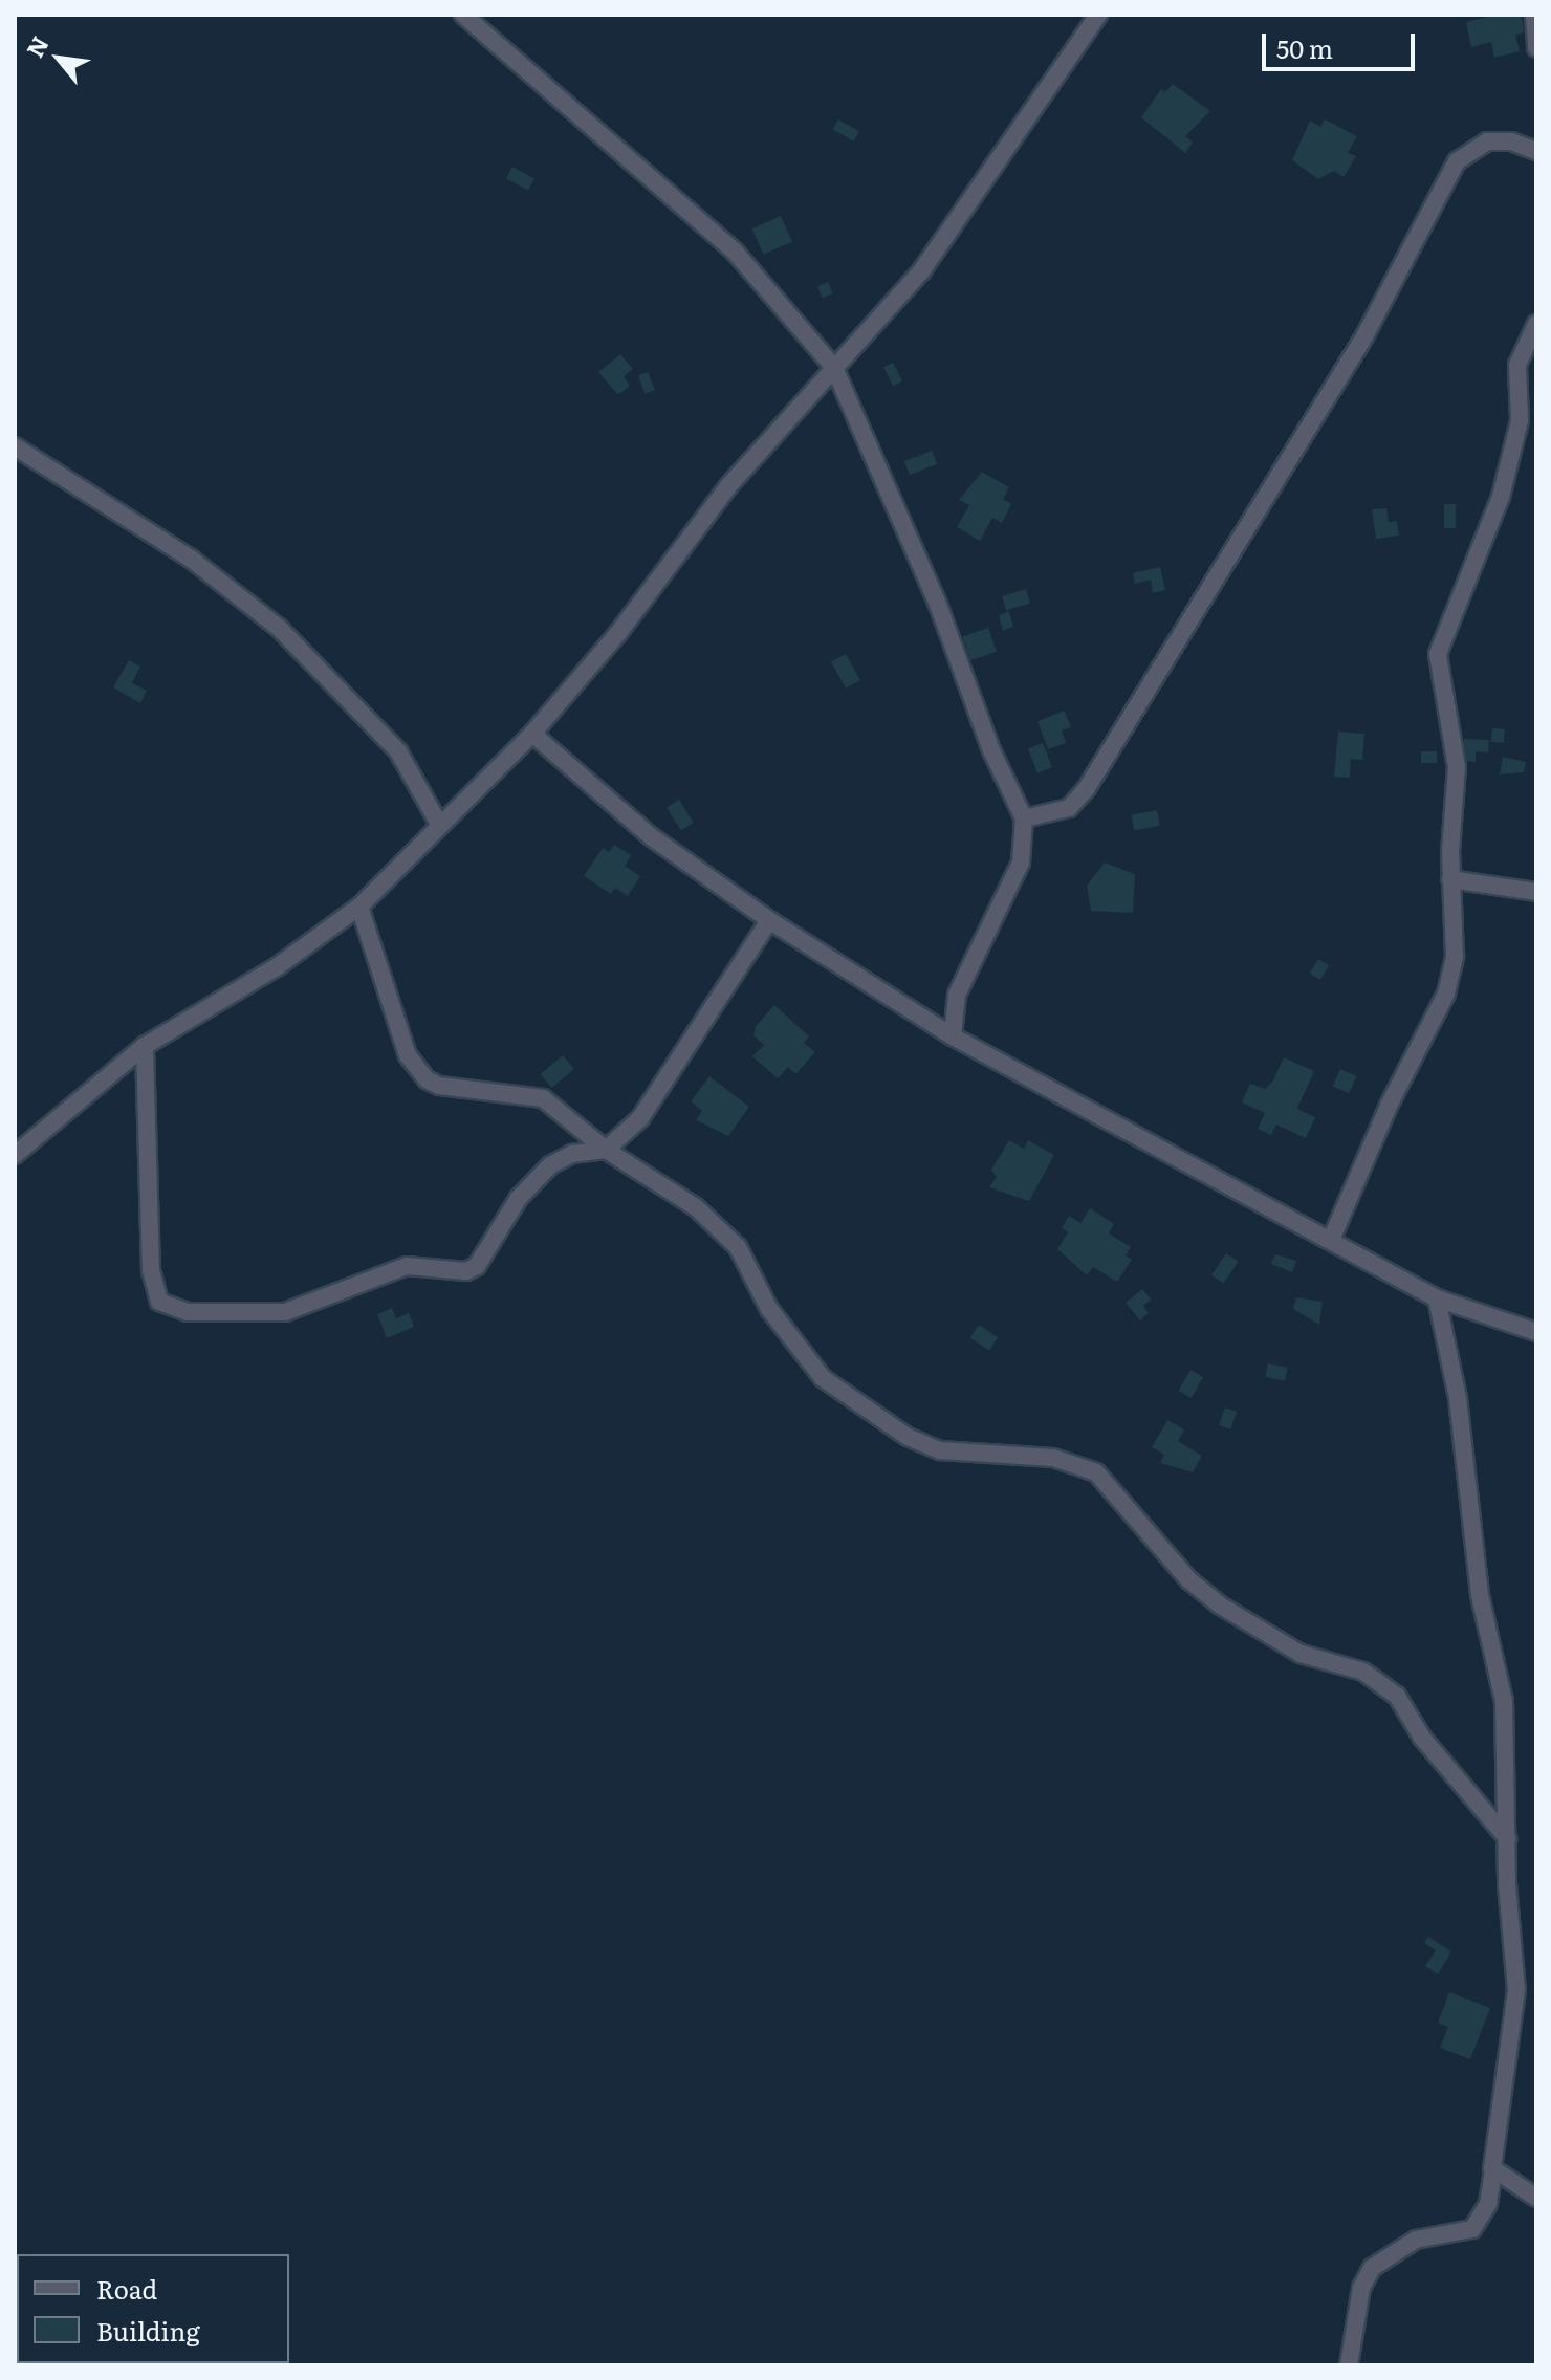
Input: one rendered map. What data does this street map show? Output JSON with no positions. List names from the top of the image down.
{
  "legend": ["Road", "Building"],
  "scale_bar": "50 m",
  "north": "top left"
}
